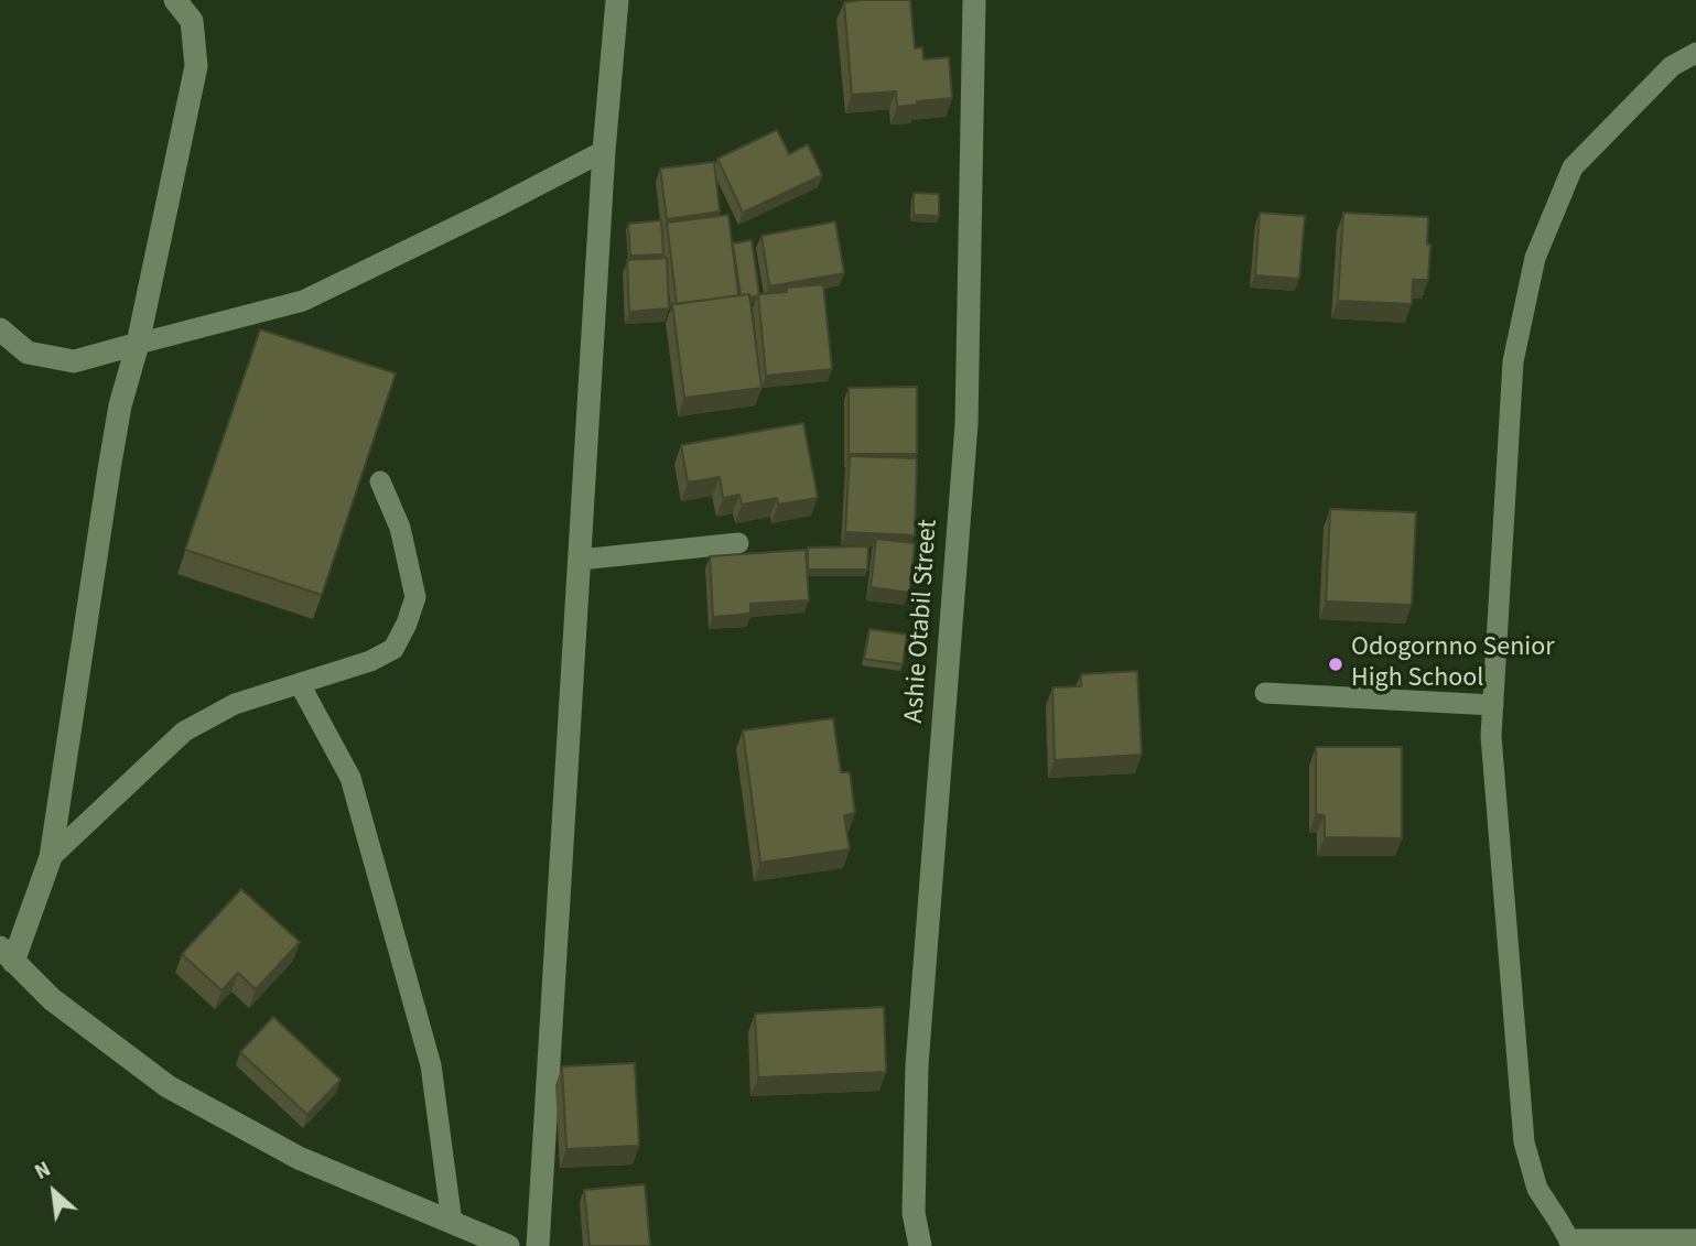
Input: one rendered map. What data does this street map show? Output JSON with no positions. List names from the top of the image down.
{
  "streets": {
    "street": ["Ashie Otabil Street"]
  },
  "places": ["Odogornno Senior High School"],
  "north": "top left"
}
